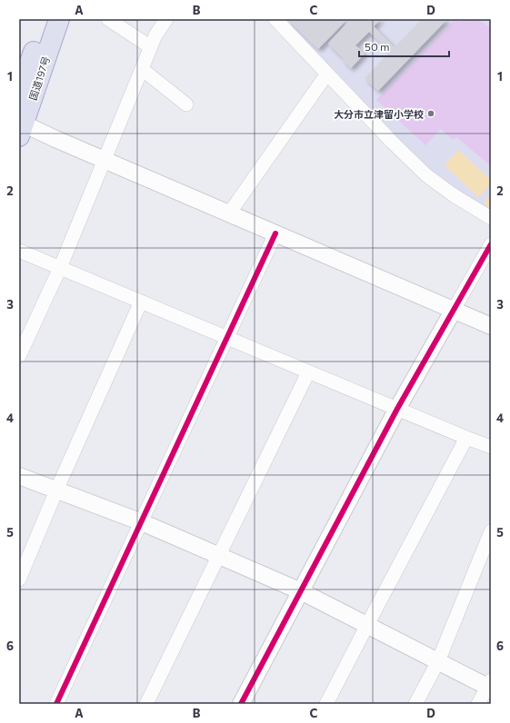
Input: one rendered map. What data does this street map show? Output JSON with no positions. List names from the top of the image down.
{
  "streets": {
    "highway": ["国道197号"]
  },
  "places": ["大分市立津留小学校"],
  "scale_bar": "50 m",
  "grid": {
    "columns": [
      "A",
      "B",
      "C",
      "D"
    ],
    "rows": [
      "1",
      "2",
      "3",
      "4",
      "5",
      "6"
    ]
  }
}
